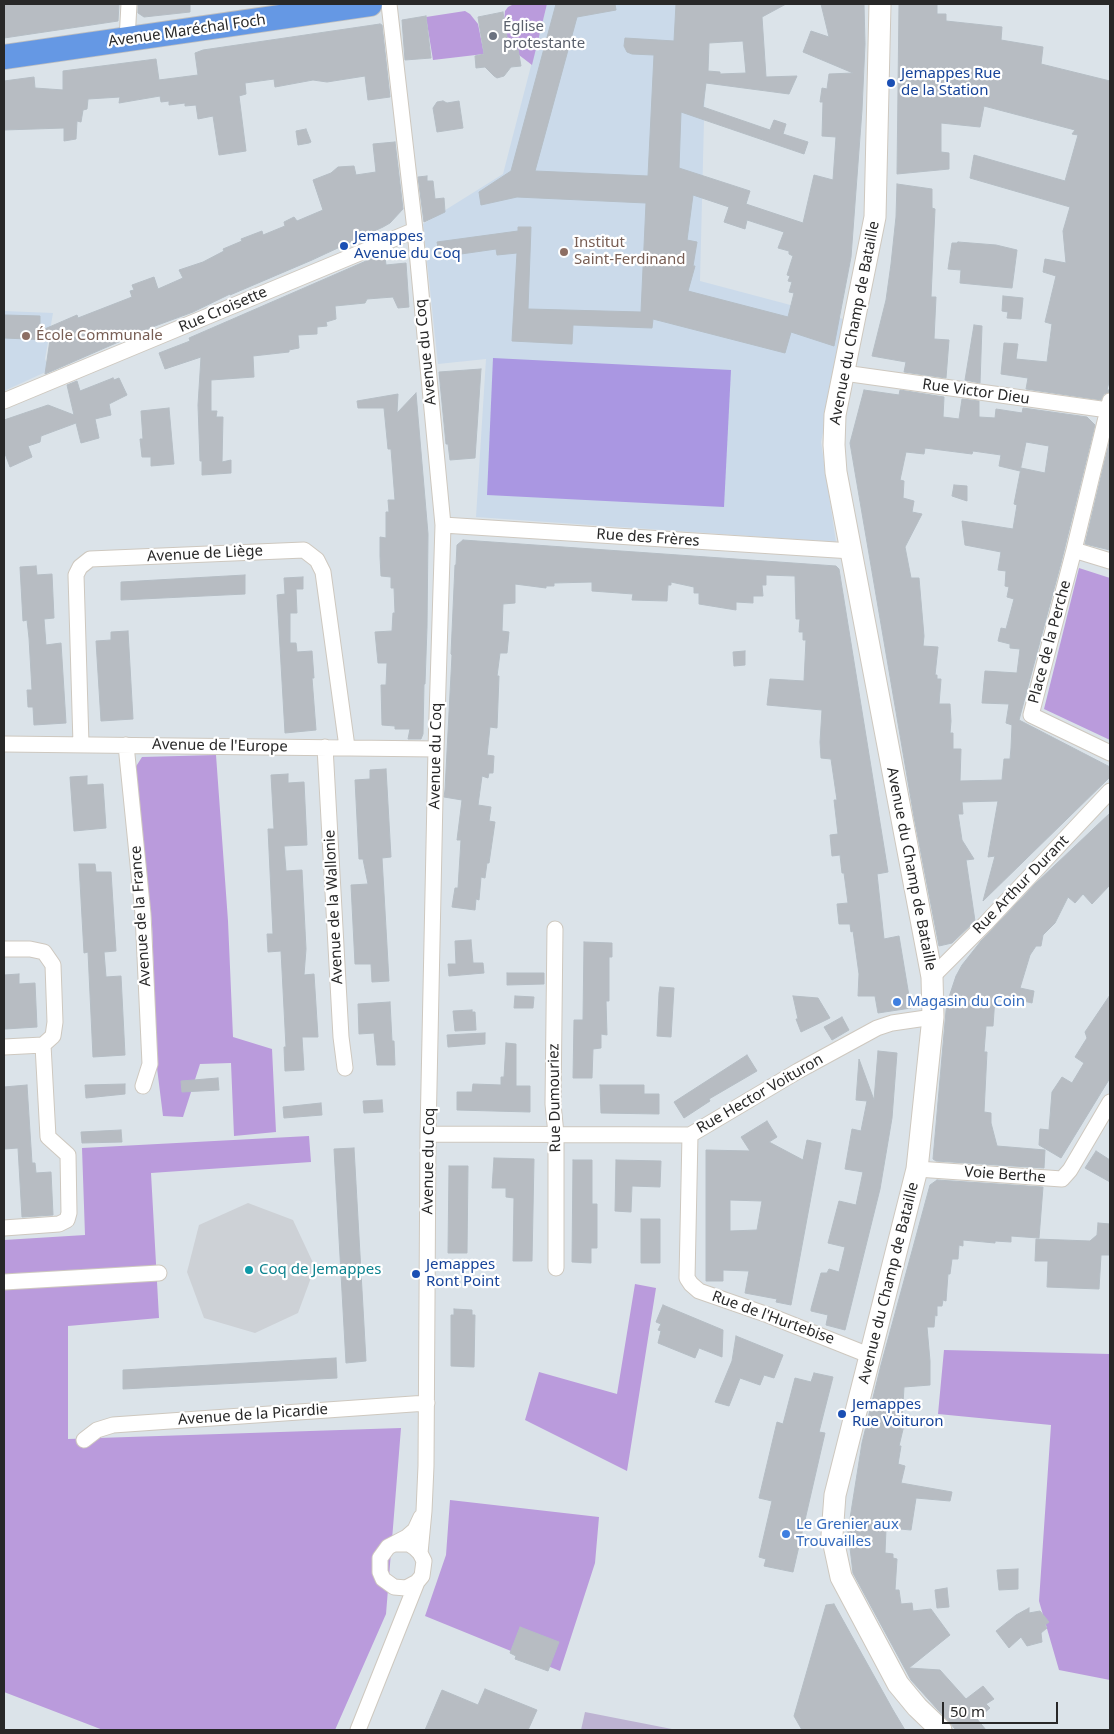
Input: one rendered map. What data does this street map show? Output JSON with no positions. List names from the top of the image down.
{
  "streets": {
    "main road": ["Avenue Maréchal Foch"],
    "street": [
      "Rue Croisette",
      "Avenue du Champ de Bataille",
      "Avenue du Coq",
      "Rue Victor Dieu",
      "Rue des Frères",
      "Avenue de Liège",
      "Place de la Perche",
      "Avenue de l'Europe",
      "Rue Arthur Durant",
      "Avenue de la Wallonie",
      "Avenue de la France",
      "Rue Hector Voituron",
      "Rue Dumouriez",
      "Voie Berthe",
      "Rue de l'Hurtebise",
      "Avenue de la Picardie"
    ]
  },
  "crossings": [
    ["Rue Croisette", "Avenue du Coq"],
    ["Avenue du Champ de Bataille", "Rue Victor Dieu"],
    ["Avenue du Champ de Bataille", "Rue des Frères"],
    ["Avenue du Champ de Bataille", "Rue Arthur Durant"],
    ["Avenue du Champ de Bataille", "Rue Hector Voituron"],
    ["Avenue du Champ de Bataille", "Voie Berthe"],
    ["Avenue du Champ de Bataille", "Rue de l'Hurtebise"],
    ["Avenue du Coq", "Rue des Frères"],
    ["Avenue du Coq", "Avenue de l'Europe"],
    ["Avenue du Coq", "Rue Hector Voituron"],
    ["Avenue du Coq", "Avenue de la Picardie"],
    ["Avenue de Liège", "Avenue de l'Europe"],
    ["Avenue de l'Europe", "Avenue de la Wallonie"],
    ["Avenue de l'Europe", "Avenue de la France"],
    ["Rue Hector Voituron", "Rue Dumouriez"],
    ["Rue Hector Voituron", "Rue de l'Hurtebise"]
  ],
  "places": [
    "Église protestante",
    "Jemappes Rue de la Station",
    "Jemappes Avenue du Coq",
    "Institut Saint-Ferdinand",
    "École Communale",
    "Magasin du Coin",
    "Coq de Jemappes",
    "Jemappes Ront Point",
    "Jemappes Rue Voituron",
    "Le Grenier aux Trouvailles"
  ],
  "scale_bar": "50 m"
}
